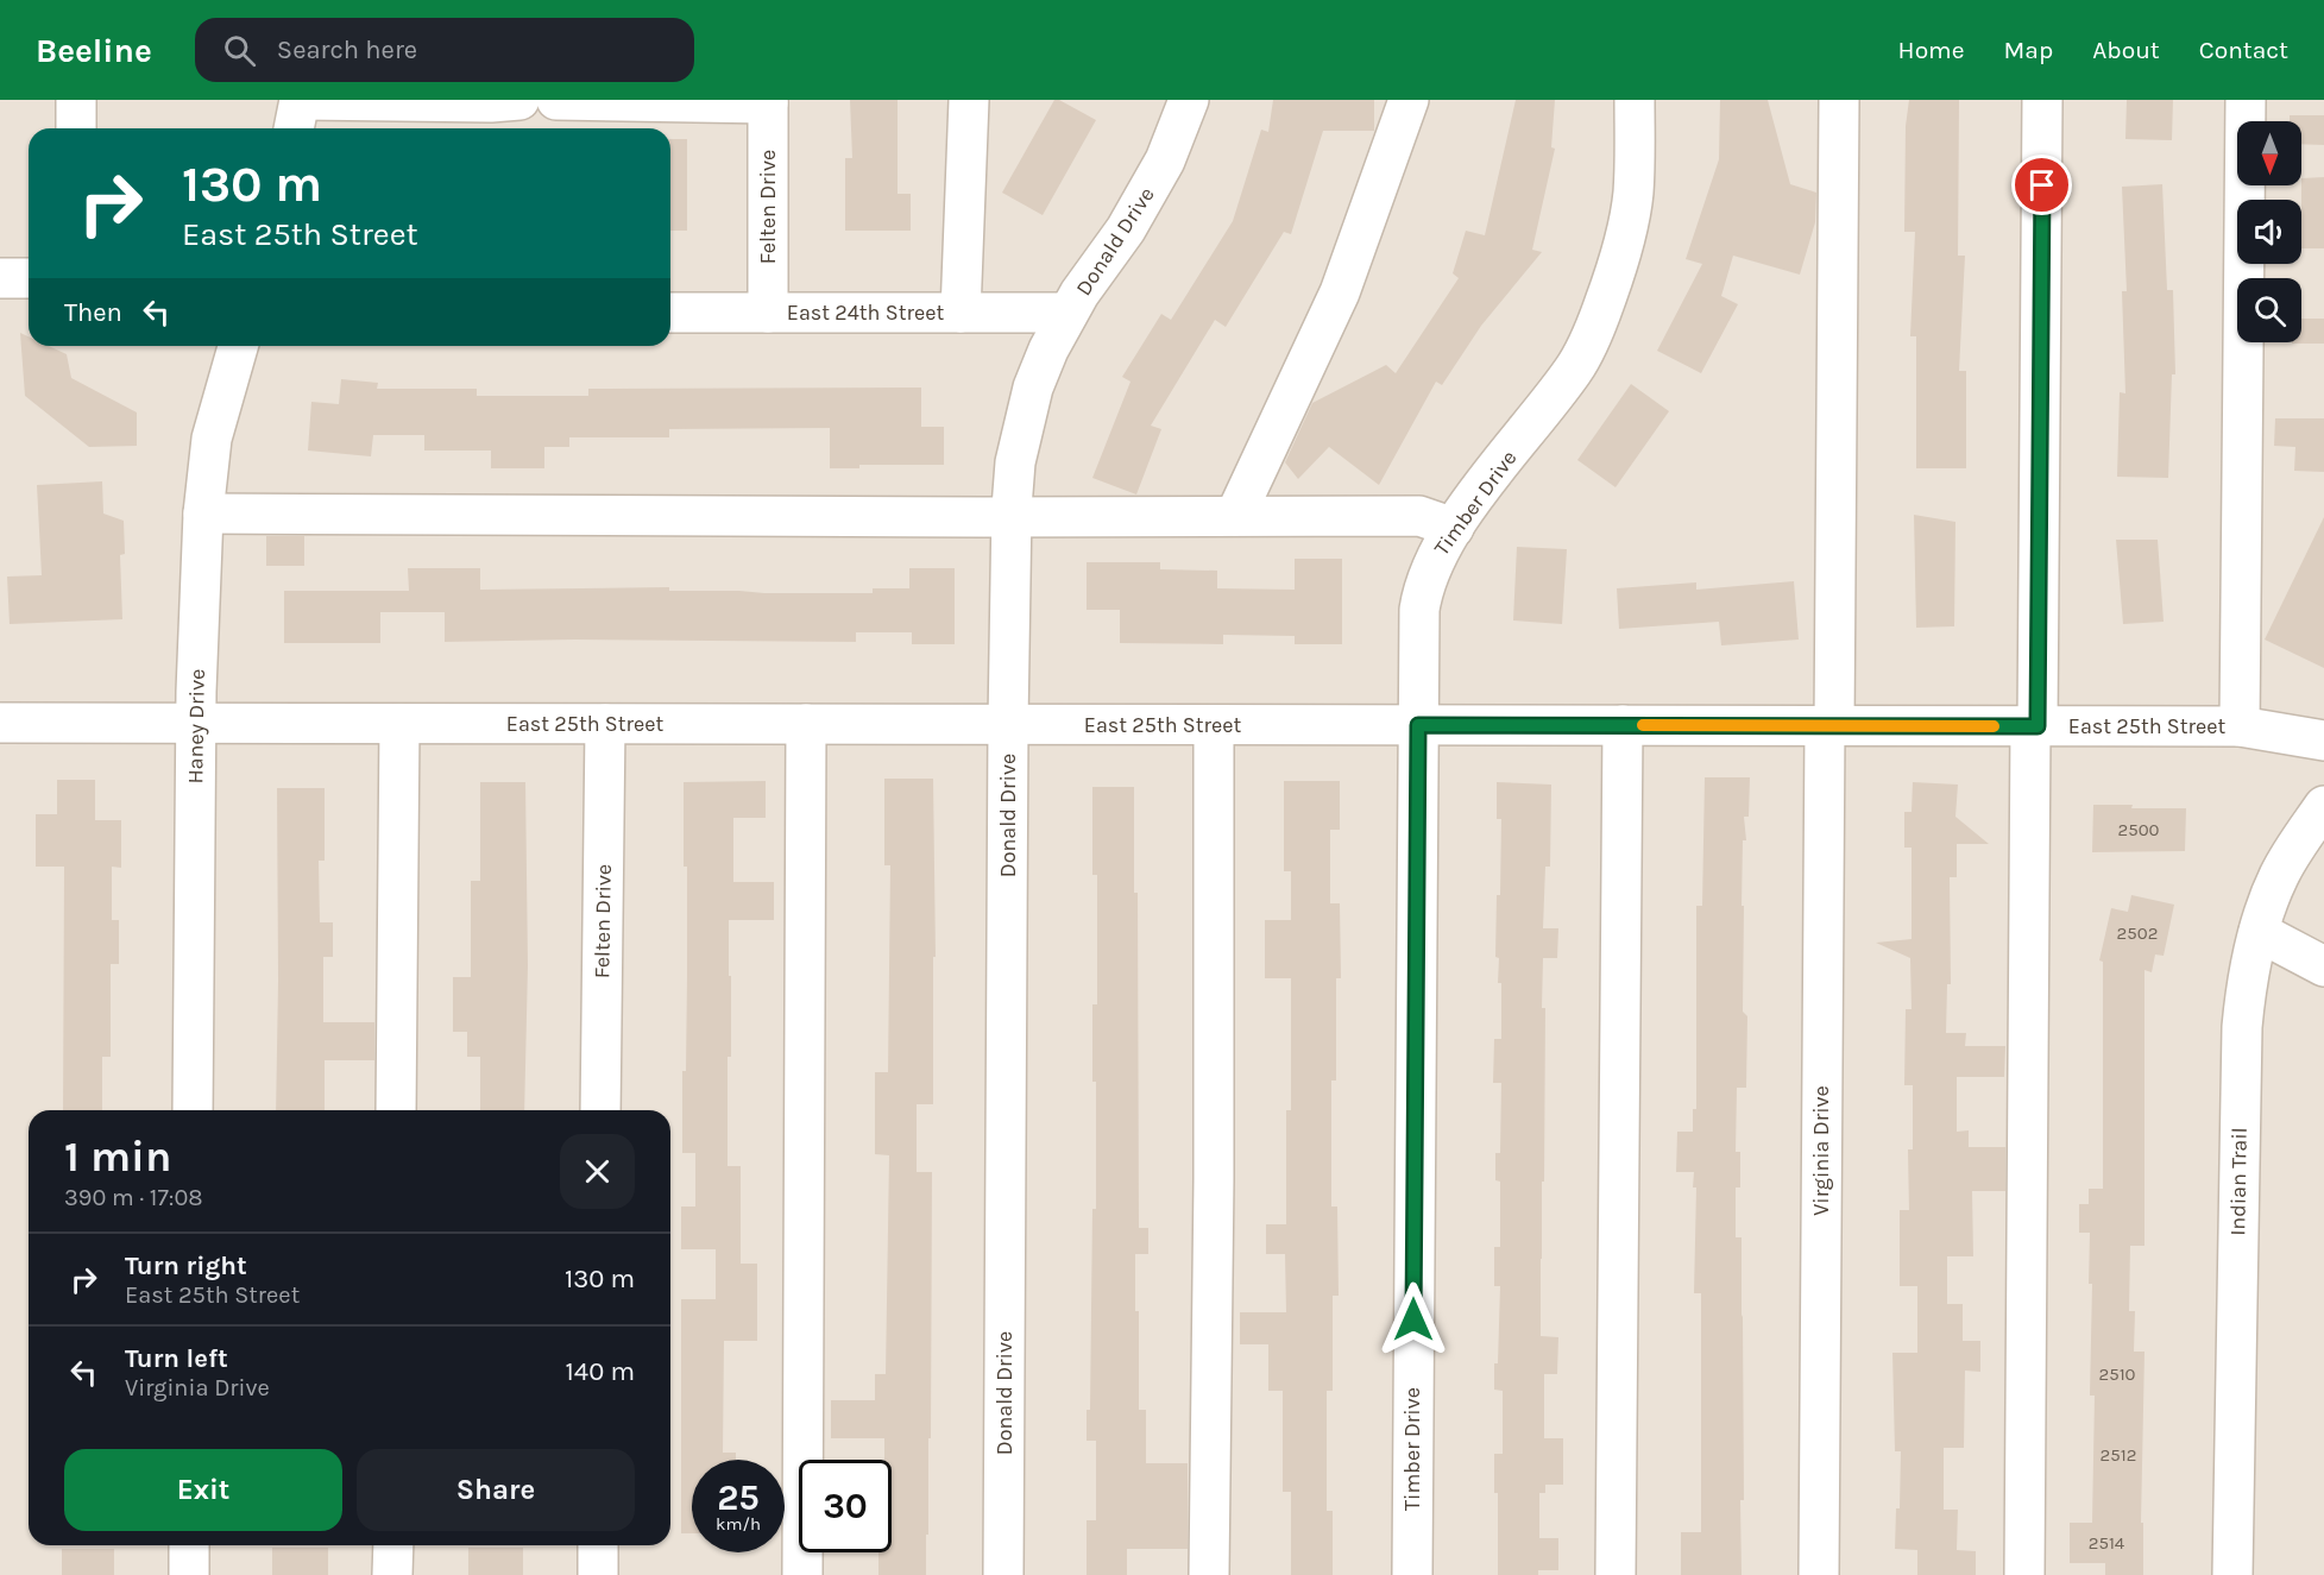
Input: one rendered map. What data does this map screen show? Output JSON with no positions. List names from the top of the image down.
{
  "streets": {
    "street": [
      "Felten Drive",
      "Donald Drive",
      "East 24th Street",
      "Timber Drive",
      "East 25th Street",
      "Haney Drive",
      "Virginia Drive",
      "Indian Trail"
    ]
  },
  "crossings": [
    ["Felten Drive", "East 24th Street"],
    ["Felten Drive", "East 25th Street"],
    ["Donald Drive", "East 24th Street"],
    ["Donald Drive", "East 25th Street"],
    ["Timber Drive", "East 25th Street"],
    ["East 25th Street", "Haney Drive"],
    ["East 25th Street", "Virginia Drive"]
  ],
  "house_numbers": [
    "2500",
    "2502",
    "2510",
    "2512",
    "2514"
  ],
  "north": "bottom",
  "page": {
    "header": "Beeline",
    "search": "Search here",
    "nav": [
      "Home",
      "Map",
      "About",
      "Contact"
    ],
    "turn": ["130 m", "East 25th Street"],
    "then": "Then",
    "heading": ["1 min", "390 m · 17:08"],
    "list": [
      {
        "name": "Turn right",
        "note": "East 25th Street",
        "value": "130 m"
      },
      {
        "name": "Turn left",
        "note": "Virginia Drive",
        "value": "140 m"
      }
    ],
    "buttons": ["Exit", "Share"],
    "speed": "25 km/h",
    "limit": "30"
  }
}
